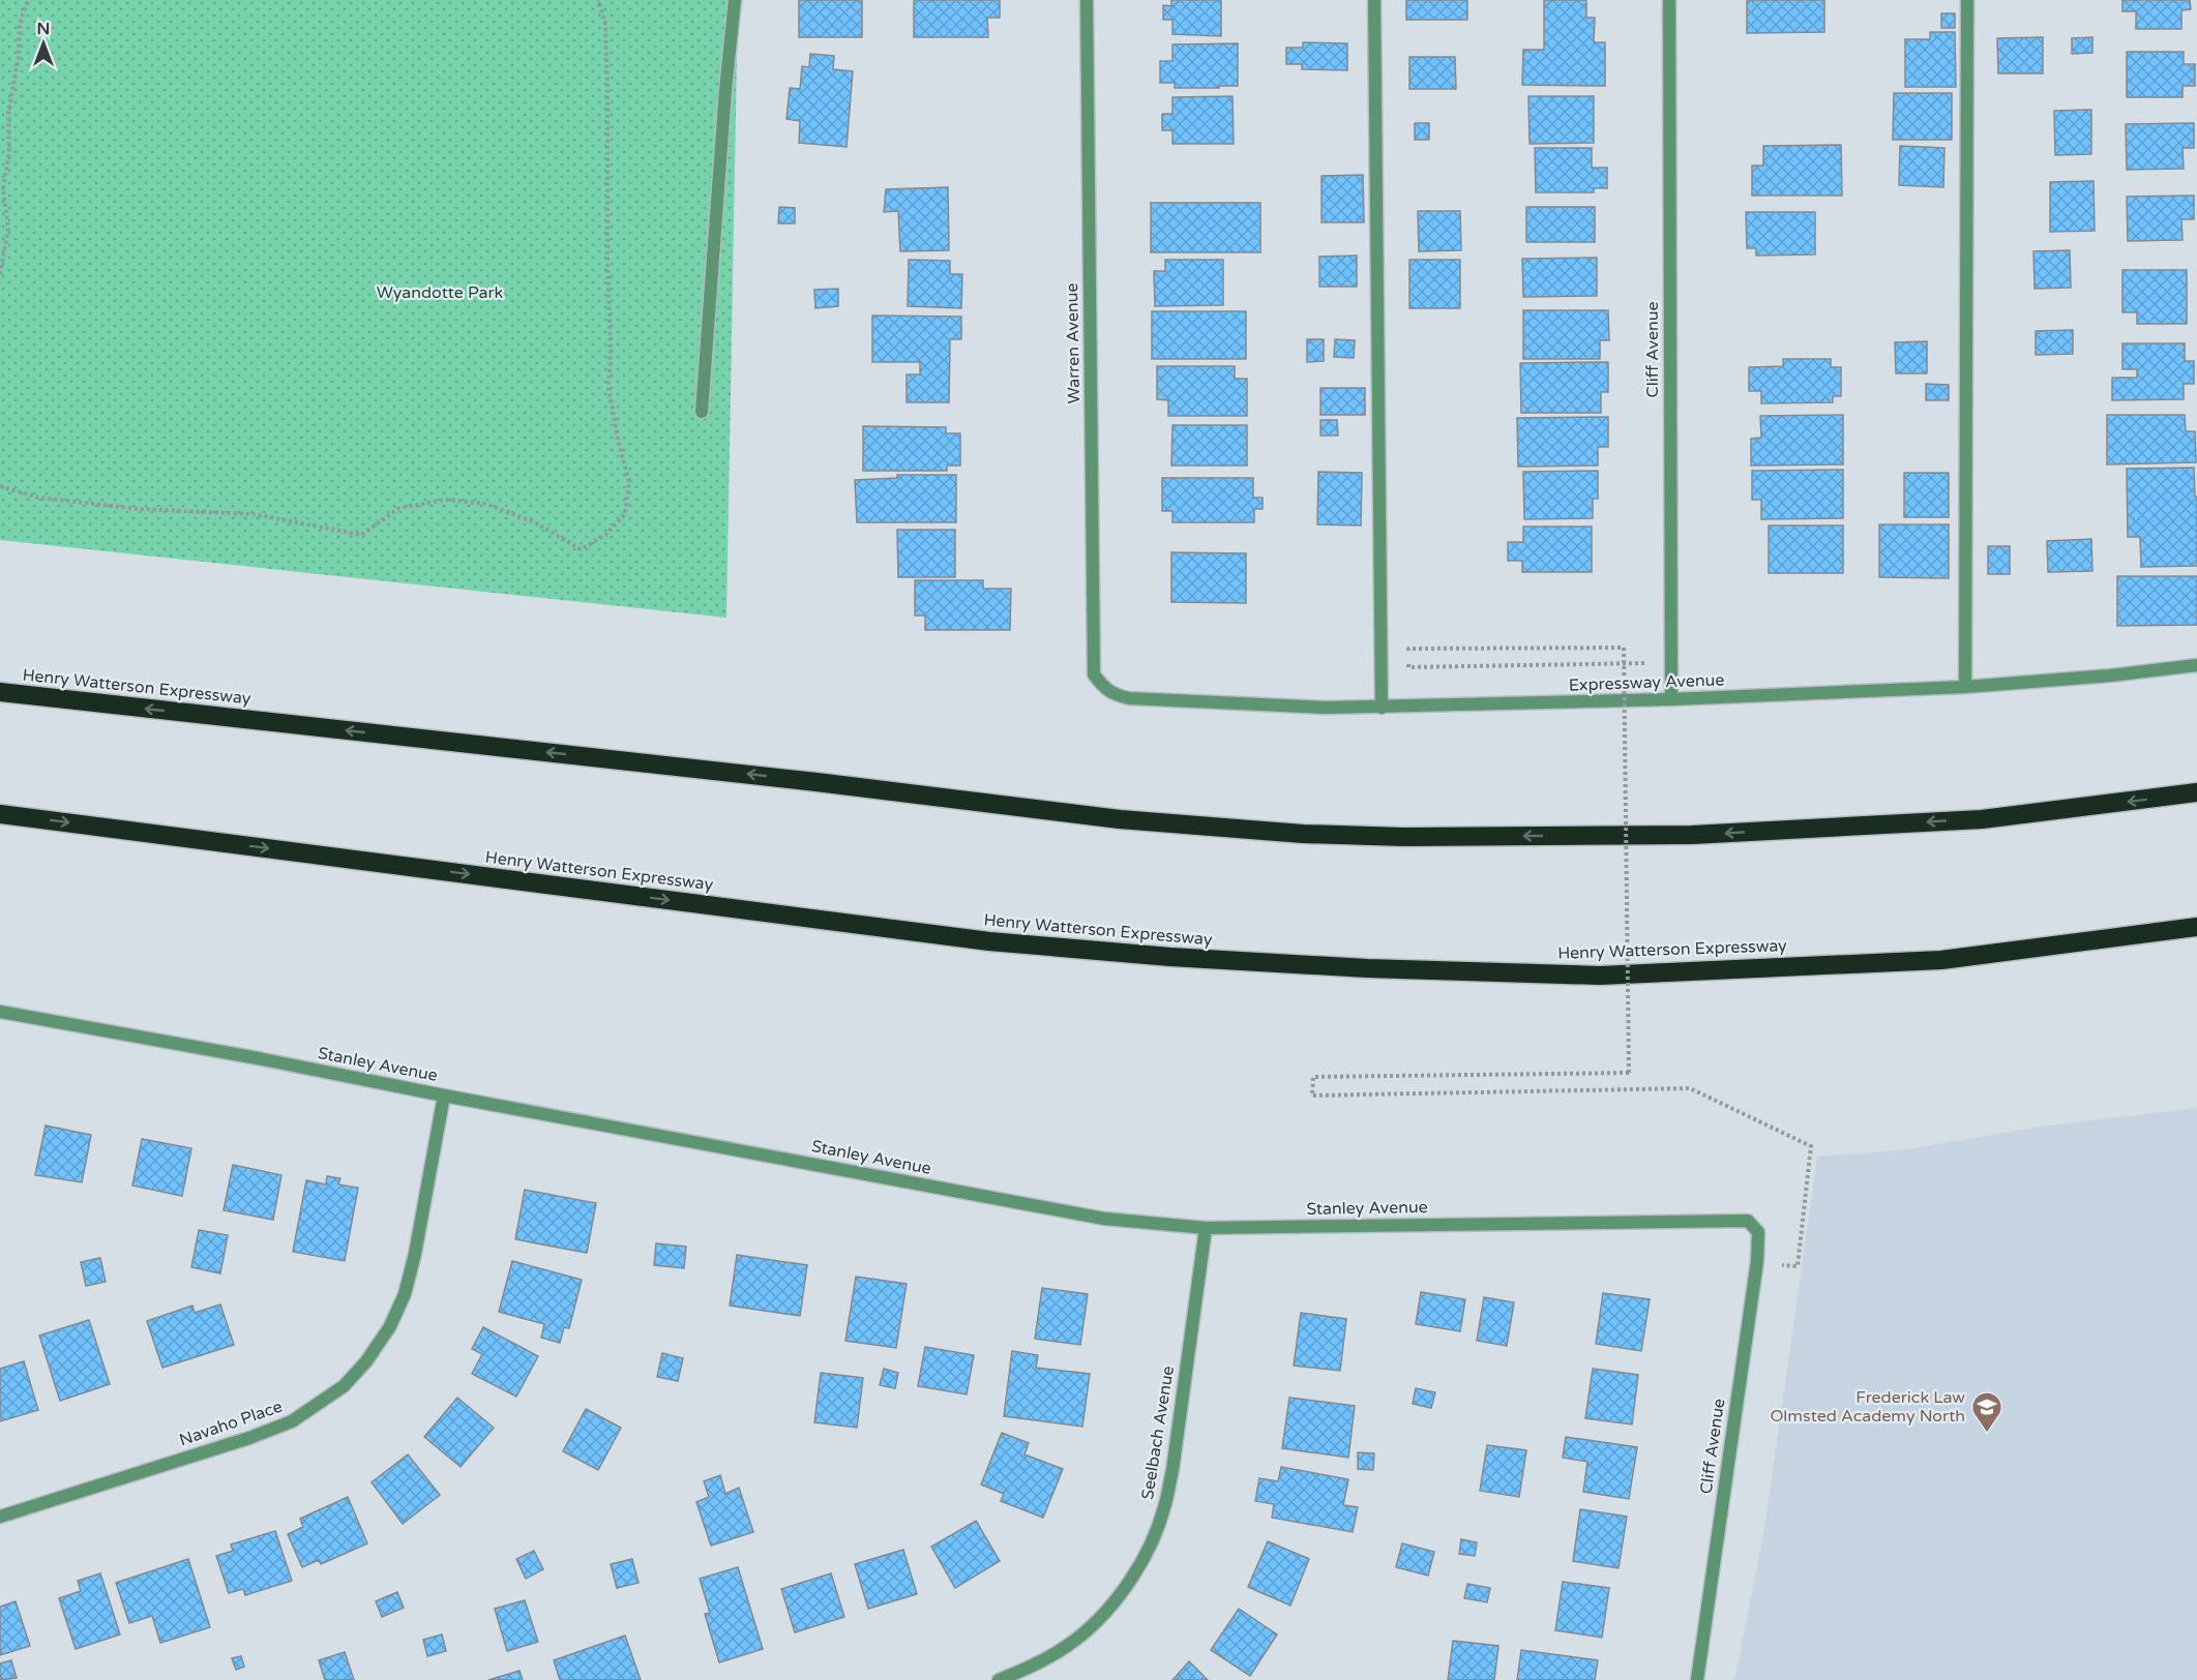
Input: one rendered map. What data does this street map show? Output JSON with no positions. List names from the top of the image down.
{
  "streets": {
    "highway": ["Henry Watterson Expressway"],
    "street": [
      "Warren Avenue",
      "Cliff Avenue",
      "Expressway Avenue",
      "Stanley Avenue",
      "Navaho Place",
      "Seelbach Avenue"
    ]
  },
  "crossings": [
    ["Warren Avenue", "Expressway Avenue"],
    ["Cliff Avenue", "Expressway Avenue"],
    ["Cliff Avenue", "Stanley Avenue"],
    ["Stanley Avenue", "Navaho Place"],
    ["Stanley Avenue", "Seelbach Avenue"]
  ],
  "parks": ["Wyandotte Park"],
  "places": {
    "school or university": ["Frederick Law Olmsted Academy North"]
  },
  "north": "top"
}
